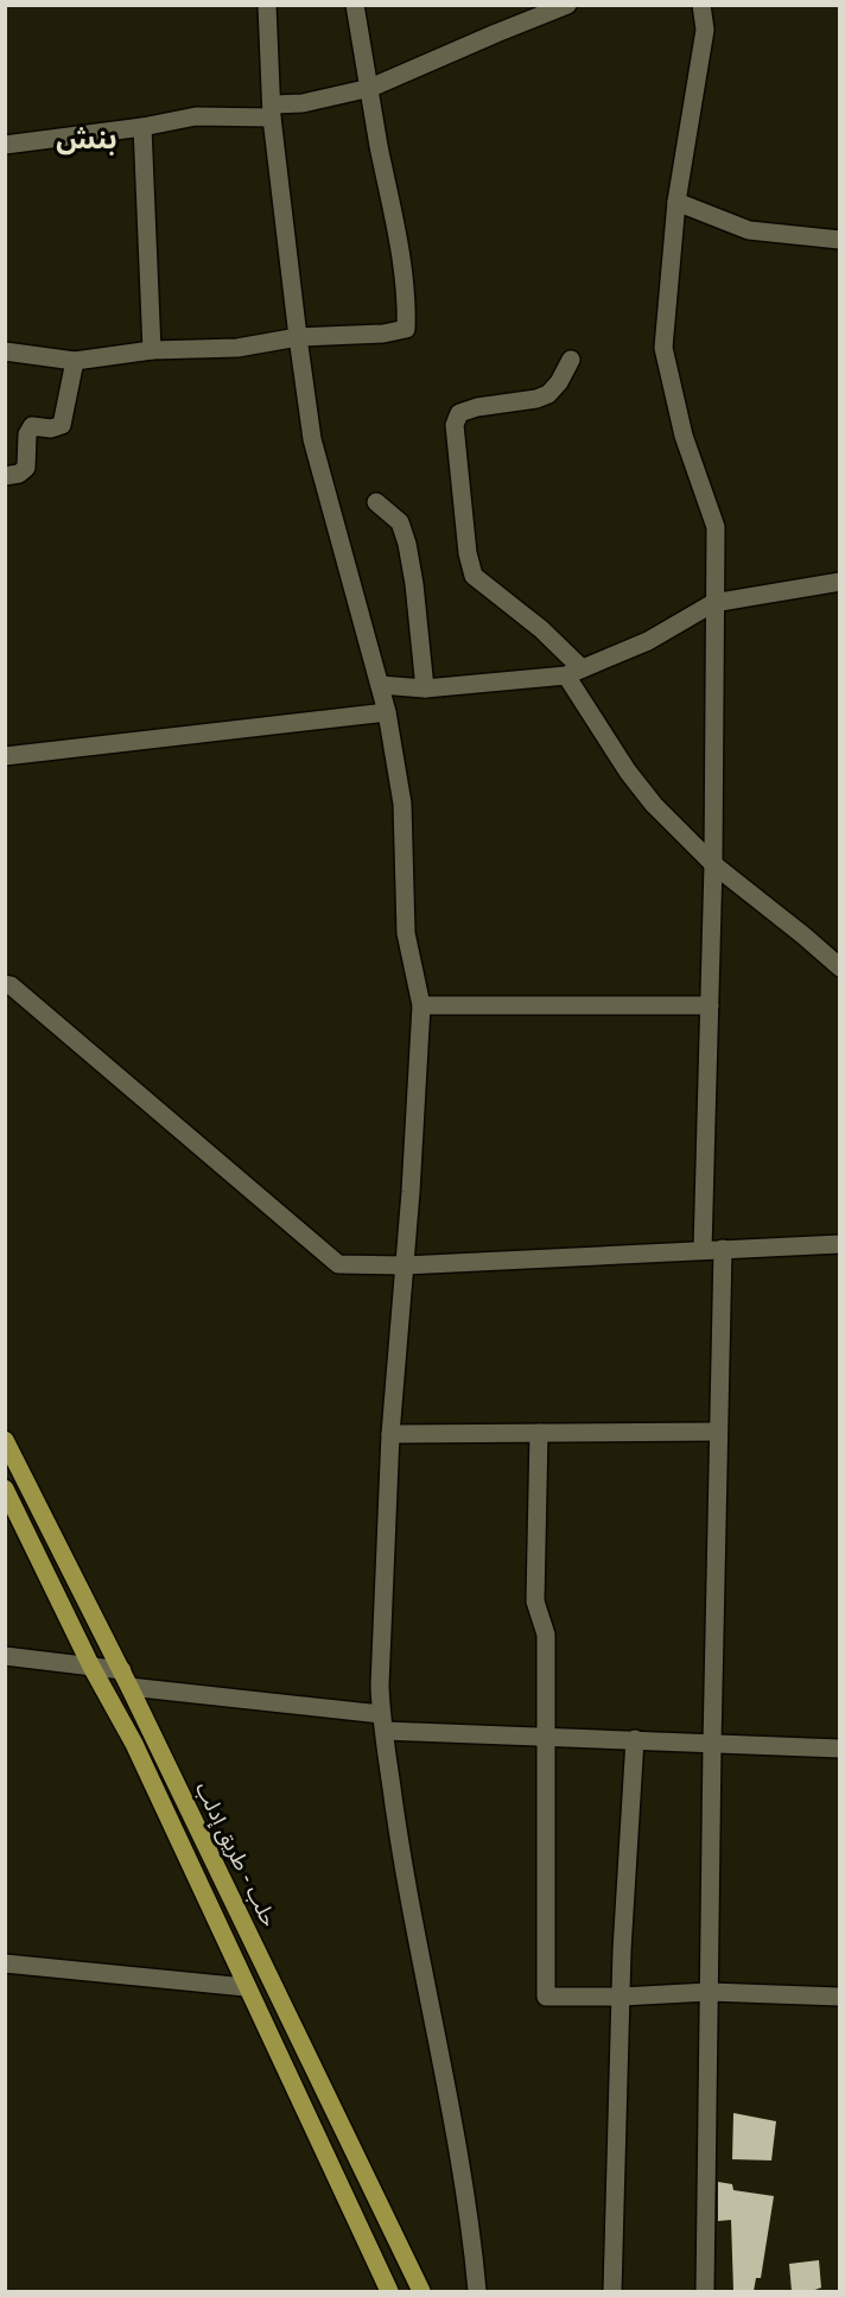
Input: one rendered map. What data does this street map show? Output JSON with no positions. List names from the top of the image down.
{
  "streets": {
    "main road": ["حلب - طريق إدلب"]
  },
  "districts": ["بنش"]
}
